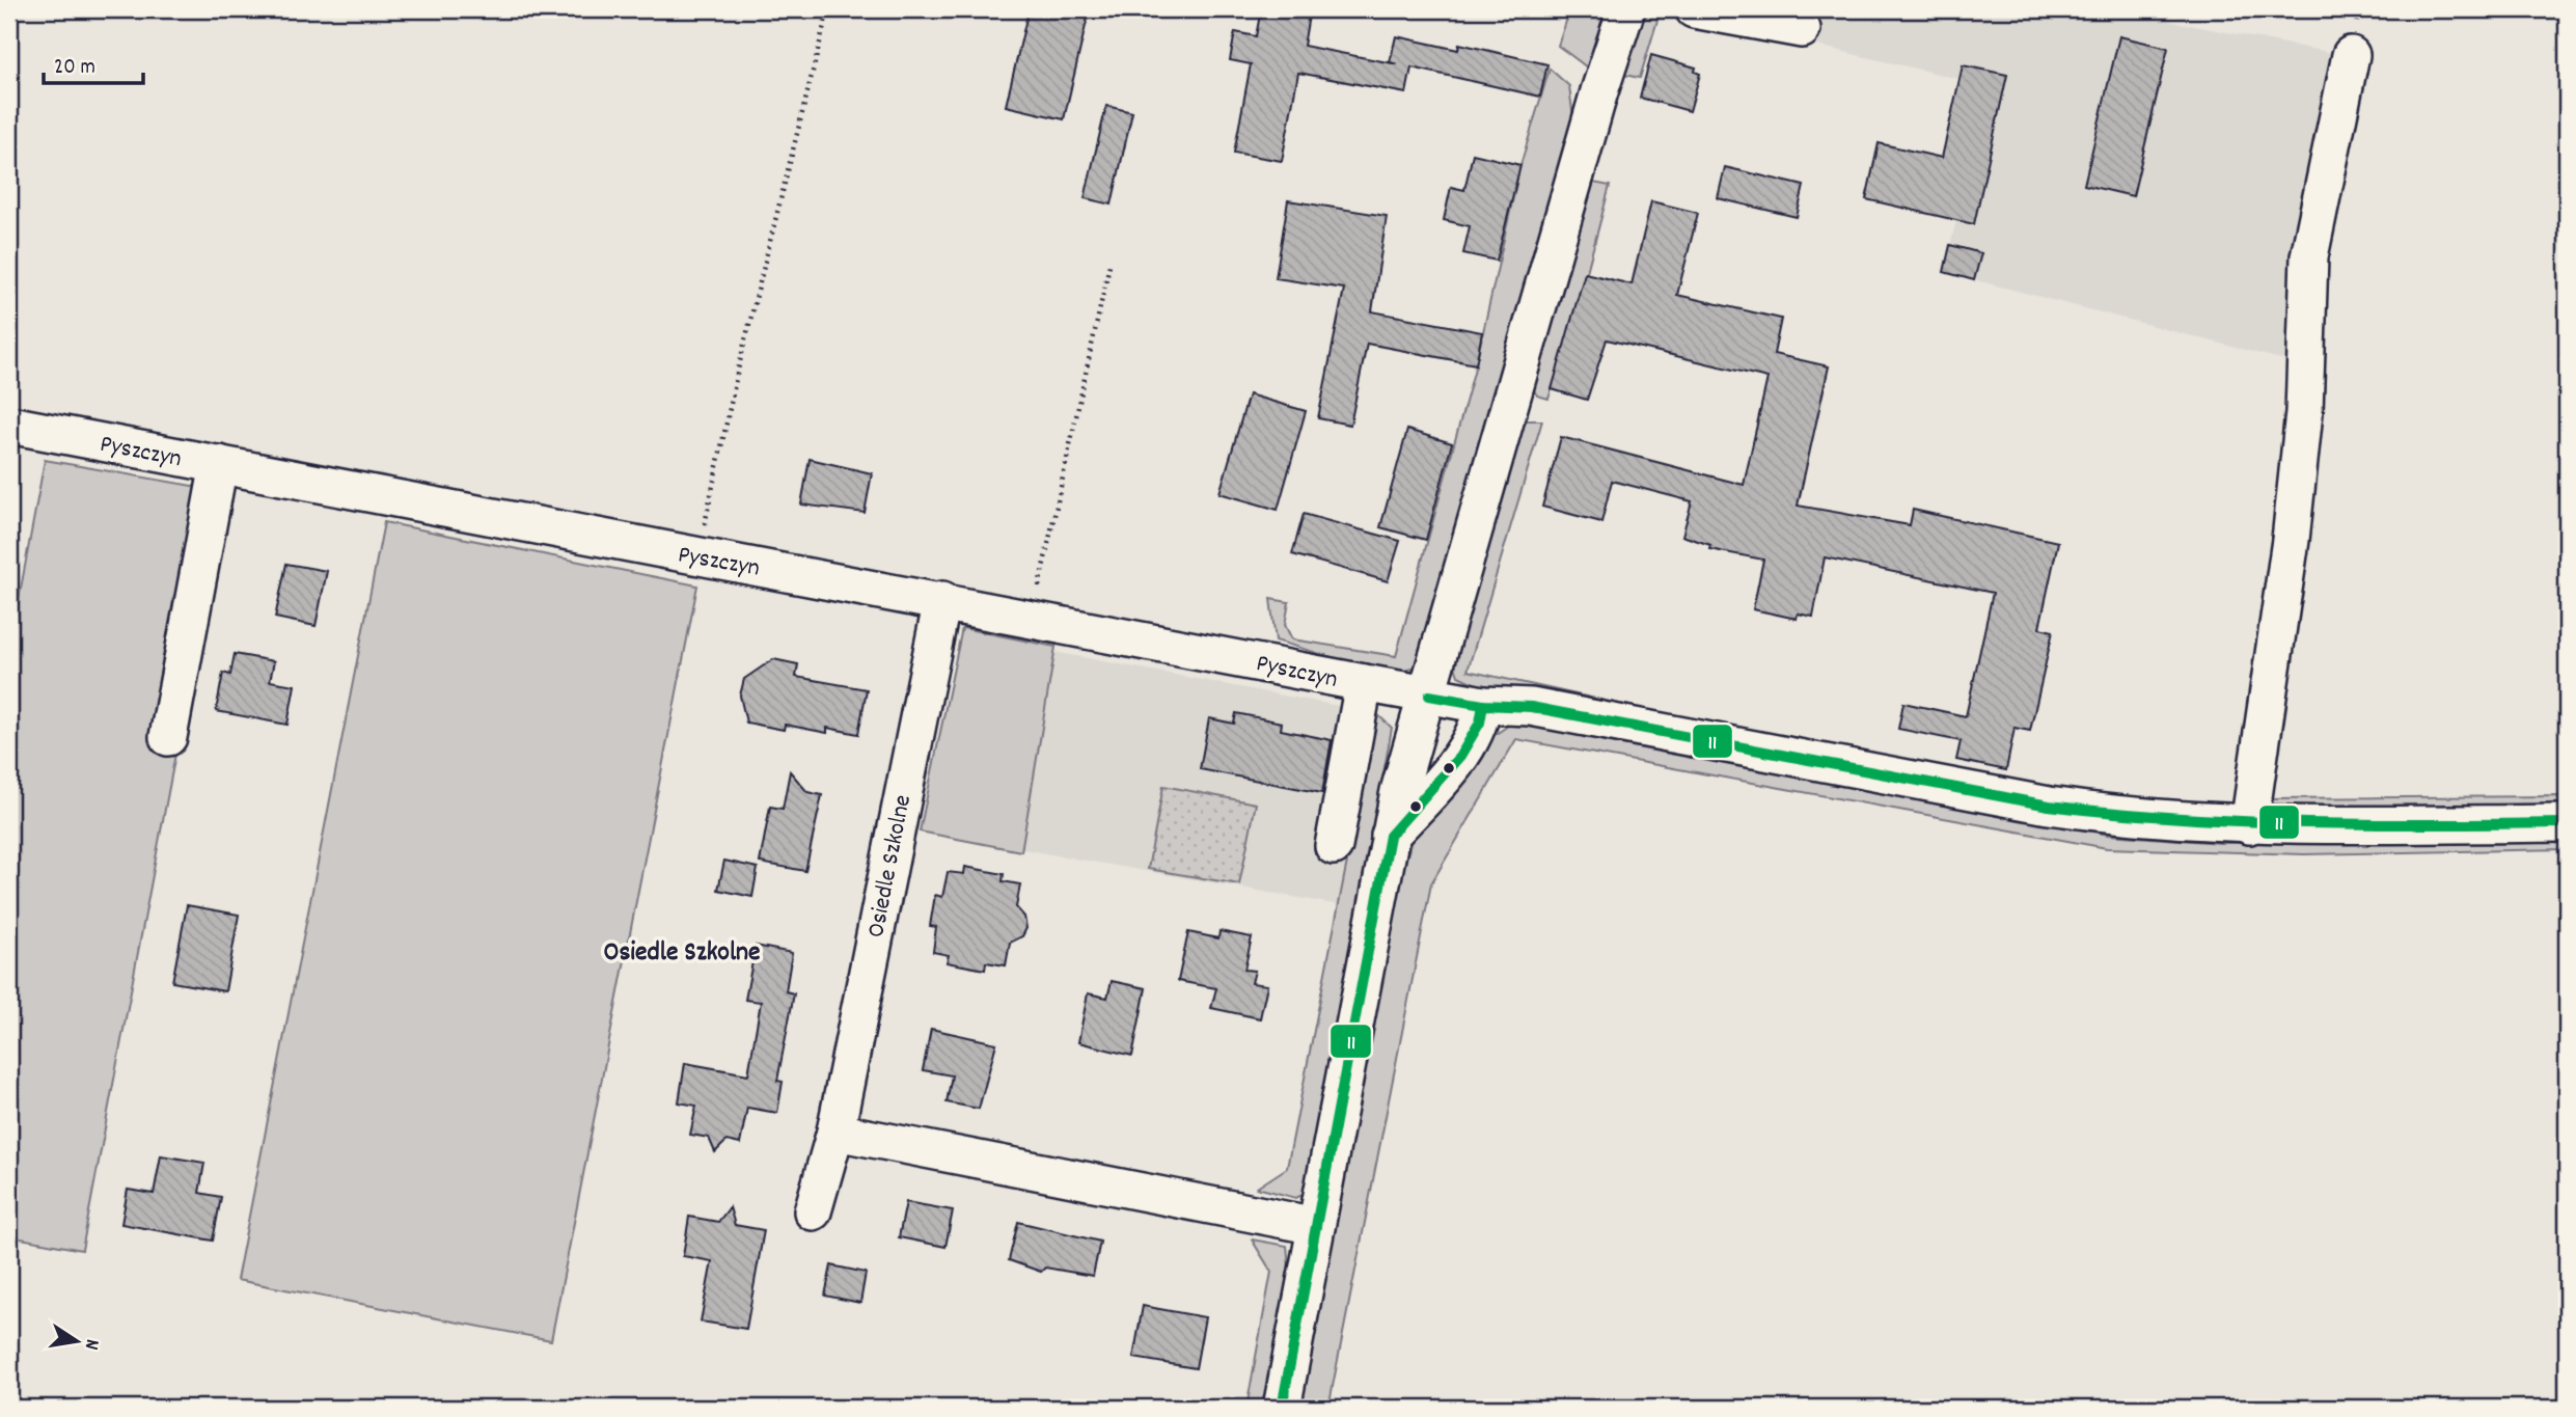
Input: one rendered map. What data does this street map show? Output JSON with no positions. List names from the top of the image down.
{
  "streets": {
    "street": ["Pyszczyn", "Osiedle Szkolne"]
  },
  "crossings": [
    ["Pyszczyn", "Osiedle Szkolne"]
  ],
  "districts": ["Osiedle Szkolne"],
  "lines": ["transit line 11"],
  "scale_bar": "20 m",
  "north": "right"
}
